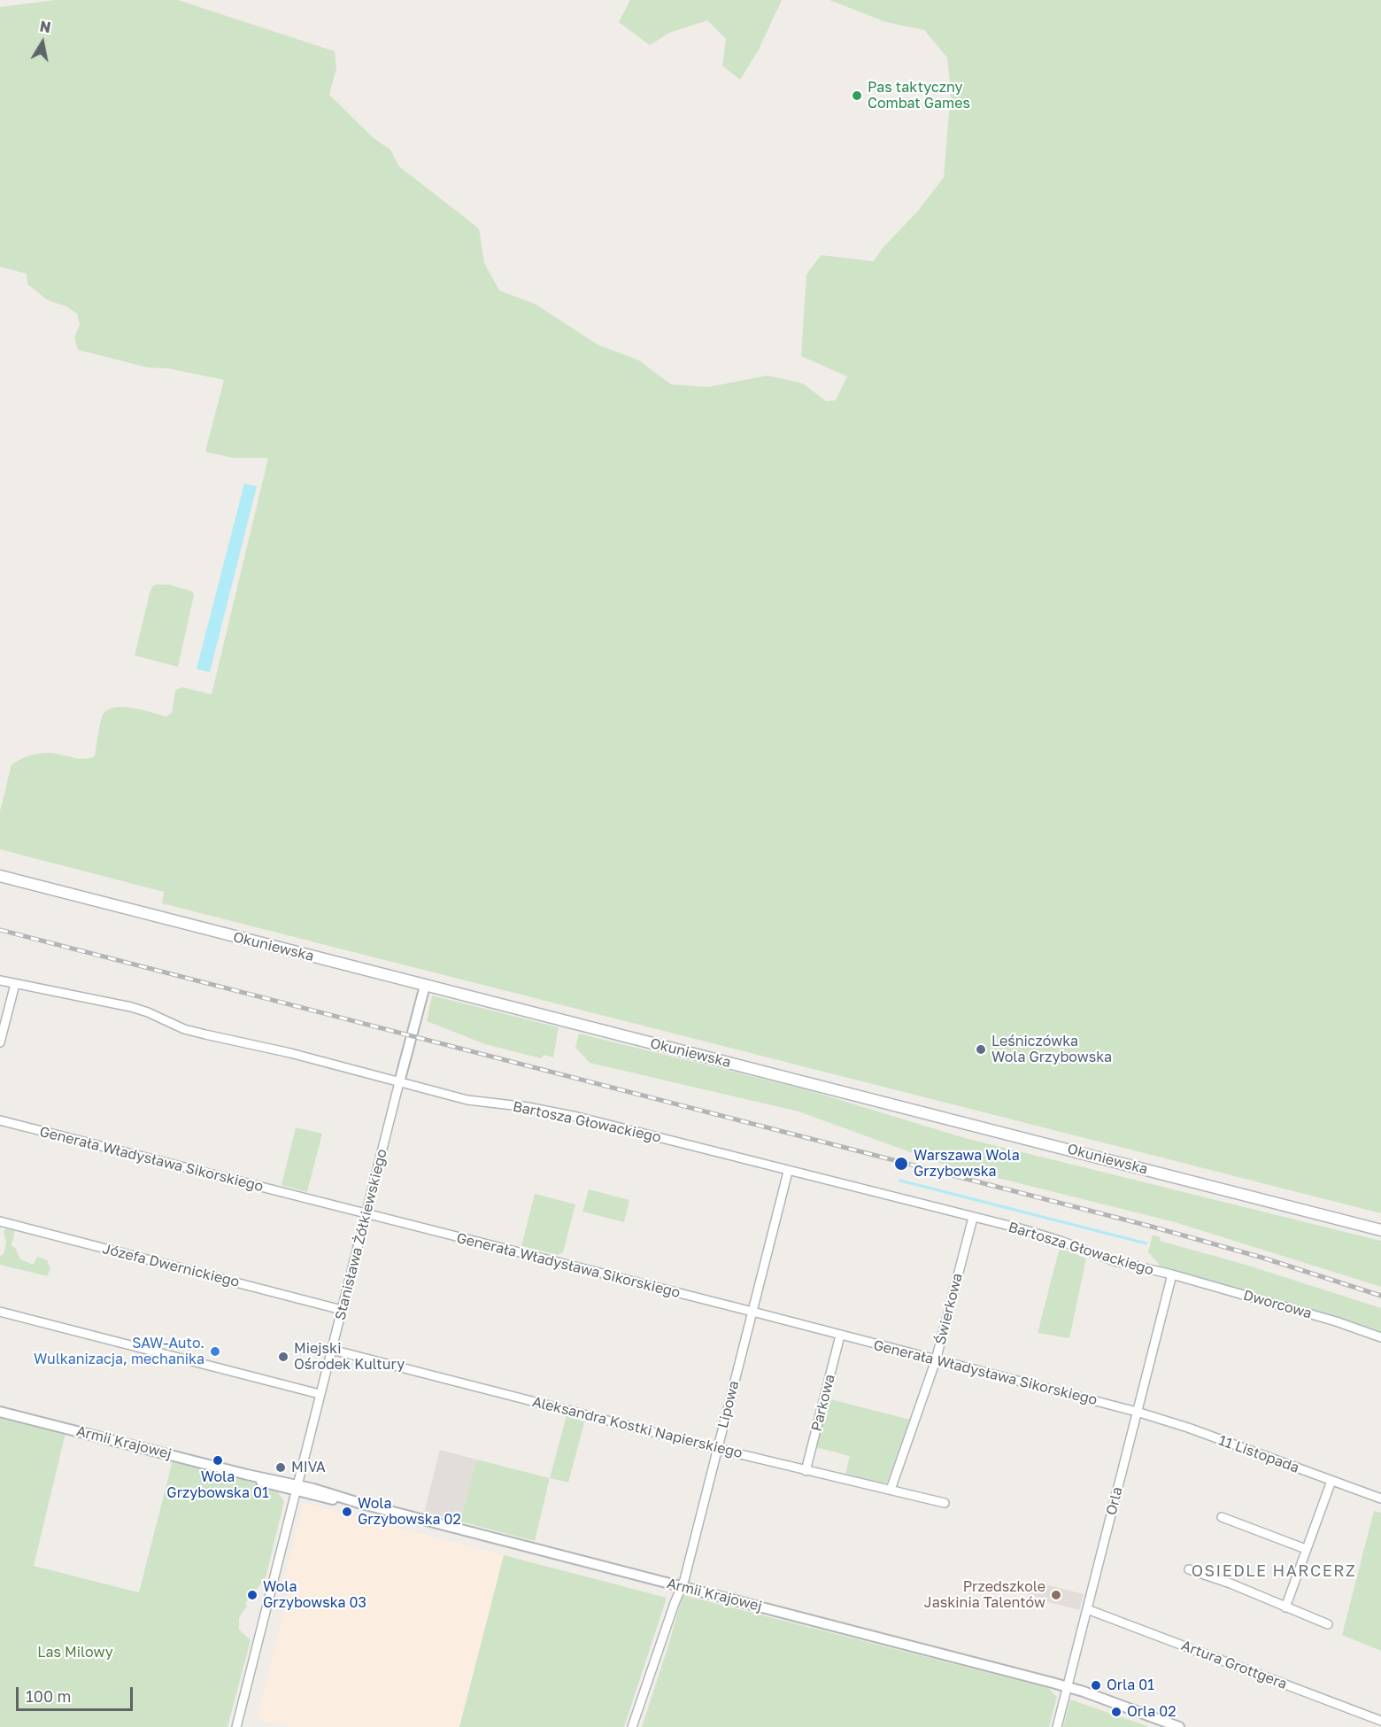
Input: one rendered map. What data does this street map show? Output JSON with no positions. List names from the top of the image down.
{
  "streets": {
    "main road": ["Okuniewska"],
    "street": [
      "Bartosza Głowackiego",
      "Generała Władysława Sikorskiego",
      "Stanisława Żółkiewskiego",
      "Józefa Dwernickiego",
      "Dworcowa",
      "Świerkowa",
      "Parkowa",
      "Lipowa",
      "Aleksandra Kostki Napierskiego",
      "Armii Krajowej",
      "11 Listopada",
      "Orla",
      "Artura Grottgera"
    ]
  },
  "crossings": [
    ["Bartosza Głowackiego", "Stanisława Żółkiewskiego"],
    ["Bartosza Głowackiego", "Dworcowa"],
    ["Bartosza Głowackiego", "Świerkowa"],
    ["Bartosza Głowackiego", "Lipowa"],
    ["Bartosza Głowackiego", "Orla"],
    ["Generała Władysława Sikorskiego", "Stanisława Żółkiewskiego"],
    ["Generała Władysława Sikorskiego", "Świerkowa"],
    ["Generała Władysława Sikorskiego", "Parkowa"],
    ["Generała Władysława Sikorskiego", "Lipowa"],
    ["Generała Władysława Sikorskiego", "11 Listopada"],
    ["Generała Władysława Sikorskiego", "Orla"],
    ["Stanisława Żółkiewskiego", "Józefa Dwernickiego"],
    ["Stanisława Żółkiewskiego", "Aleksandra Kostki Napierskiego"],
    ["Stanisława Żółkiewskiego", "Armii Krajowej"],
    ["Dworcowa", "Orla"],
    ["Świerkowa", "Aleksandra Kostki Napierskiego"],
    ["Parkowa", "Aleksandra Kostki Napierskiego"],
    ["Lipowa", "Aleksandra Kostki Napierskiego"],
    ["Lipowa", "Armii Krajowej"],
    ["Armii Krajowej", "Orla"],
    ["11 Listopada", "Orla"],
    ["Orla", "Artura Grottgera"]
  ],
  "districts": ["OSIEDLE HARCERZ"],
  "parks": ["Las Milowy"],
  "places": [
    "Pas taktyczny Combat Games",
    "Leśniczówka Wola Grzybowska",
    "Warszawa Wola Grzybowska",
    "SAW-Auto. Wulkanizacja, mechanika",
    "Miejski Ośrodek Kultury",
    "Wola Grzybowska 01",
    "MIVA",
    "Wola Grzybowska 02",
    "Wola Grzybowska 03",
    "Przedszkole Jaskinia Talentów",
    "Orla 01",
    "Orla 02"
  ],
  "scale_bar": "100 m",
  "north": "top"
}
